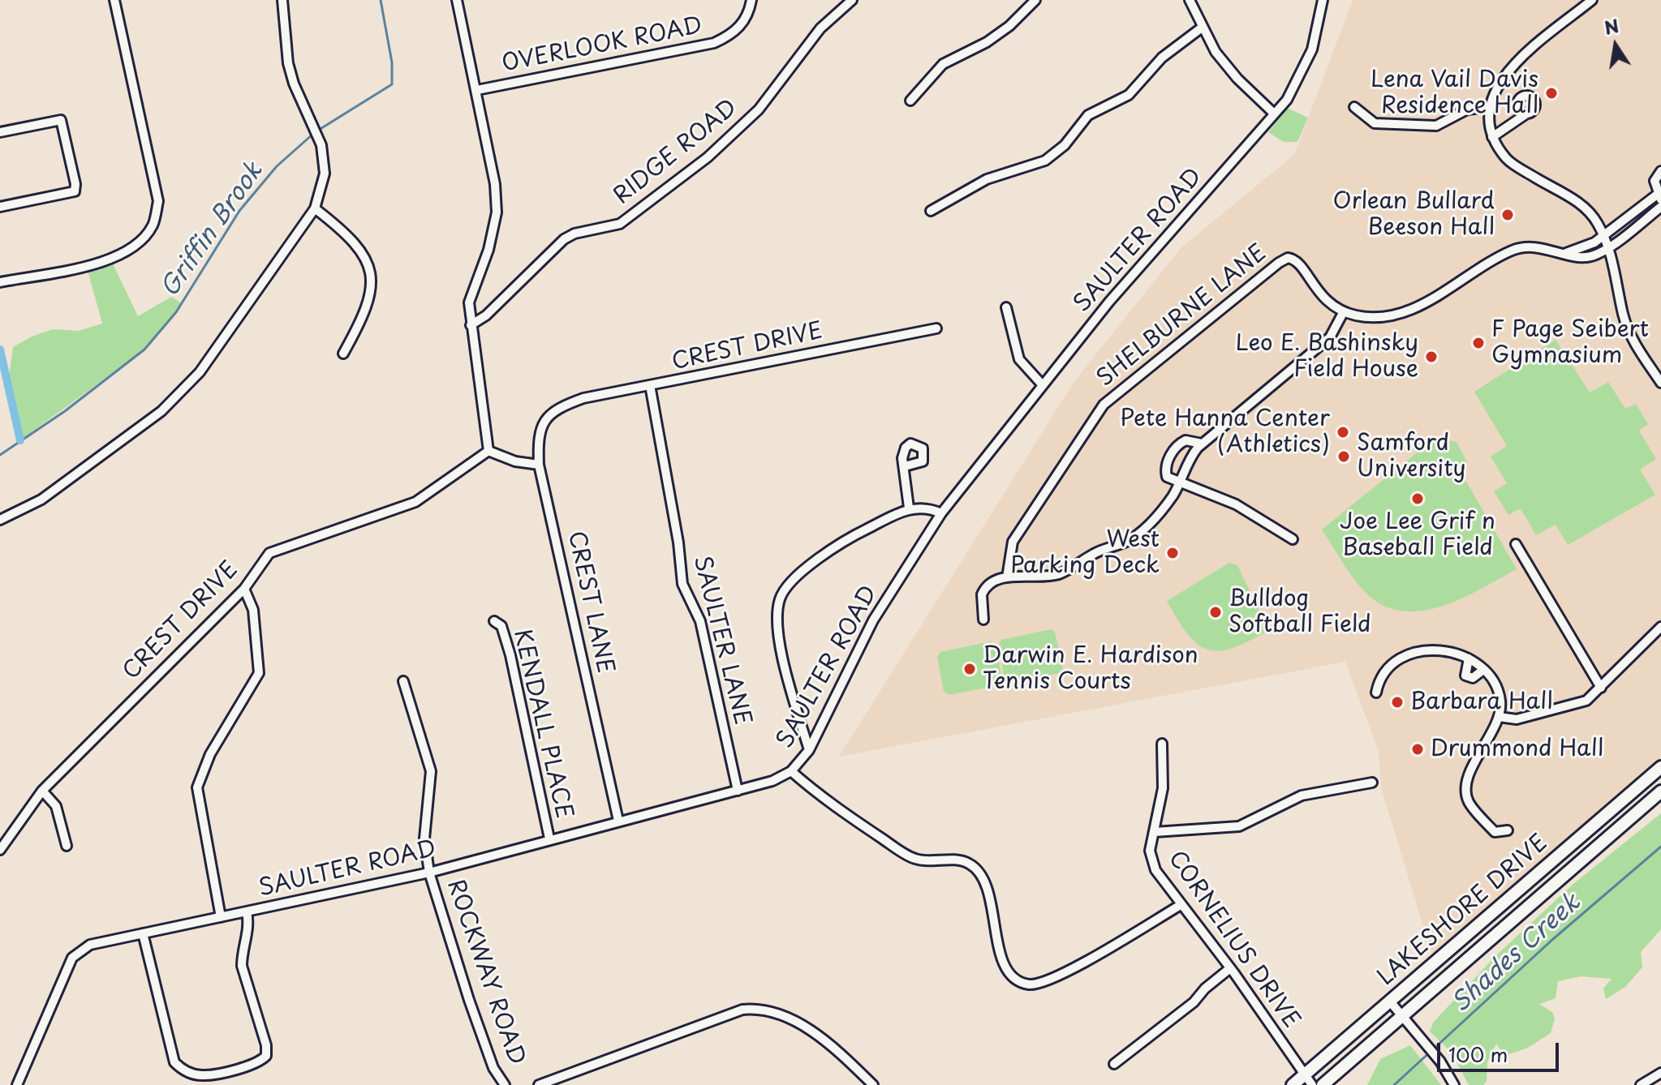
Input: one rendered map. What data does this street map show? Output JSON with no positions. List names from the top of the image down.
{
  "streets": {
    "main road": ["LAKESHORE DRIVE"],
    "street": [
      "OVERLOOK ROAD",
      "RIDGE ROAD",
      "SAULTER ROAD",
      "SHELBURNE LANE",
      "CREST DRIVE",
      "CREST LANE",
      "SAULTER LANE",
      "KENDALL PLACE",
      "CORNELIUS DRIVE",
      "ROCKWAY ROAD"
    ]
  },
  "crossings": [
    ["SAULTER ROAD", "CREST LANE"],
    ["SAULTER ROAD", "SAULTER LANE"],
    ["SAULTER ROAD", "KENDALL PLACE"],
    ["SAULTER ROAD", "ROCKWAY ROAD"],
    ["CREST DRIVE", "CREST LANE"],
    ["CREST DRIVE", "SAULTER LANE"],
    ["LAKESHORE DRIVE", "CORNELIUS DRIVE"]
  ],
  "water": ["Griffin Brook", "Shades Creek"],
  "places": [
    "Lena Vail Davis Residence Hall",
    "Orlean Bullard Beeson Hall",
    "F Page Seibert Gymnasium",
    "Leo E. Bashinsky Field House",
    "Pete Hanna Center (Athletics)",
    "Samford University",
    "Joe Lee Grif n Baseball Field",
    "West Parking Deck",
    "Bulldog Softball Field",
    "Darwin E. Hardison Tennis Courts",
    "Barbara Hall",
    "Drummond Hall"
  ],
  "scale_bar": "100 m",
  "north": "top"
}
